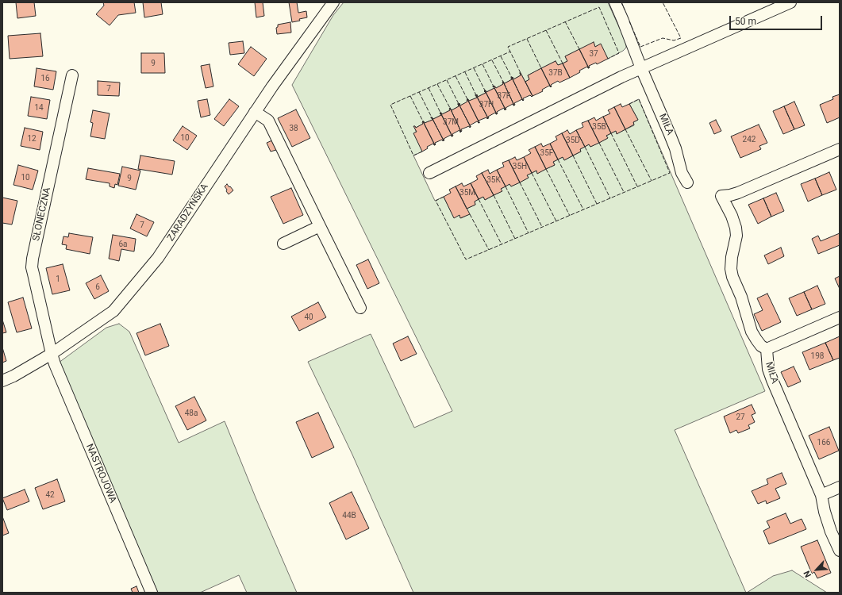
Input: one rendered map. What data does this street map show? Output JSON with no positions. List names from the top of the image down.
{
  "streets": {
    "street": [
      "MIŁA",
      "ZARADZYŃSKA",
      "SŁONECZNA",
      "NASTROJOWA"
    ]
  },
  "crossings": [
    ["ZARADZYŃSKA", "SŁONECZNA"],
    ["ZARADZYŃSKA", "NASTROJOWA"],
    ["SŁONECZNA", "NASTROJOWA"]
  ],
  "house_numbers": [
    "37",
    "9",
    "37B",
    "16",
    "7",
    "37F",
    "37H",
    "14",
    "37M",
    "35B",
    "38",
    "10",
    "12",
    "242",
    "35D",
    "35F",
    "35H",
    "10",
    "9",
    "35K",
    "35M",
    "7",
    "6a",
    "1",
    "6",
    "40",
    "198",
    "48a",
    "27",
    "166",
    "42",
    "44B"
  ],
  "scale_bar": "50 m",
  "north": "bottom left"
}
